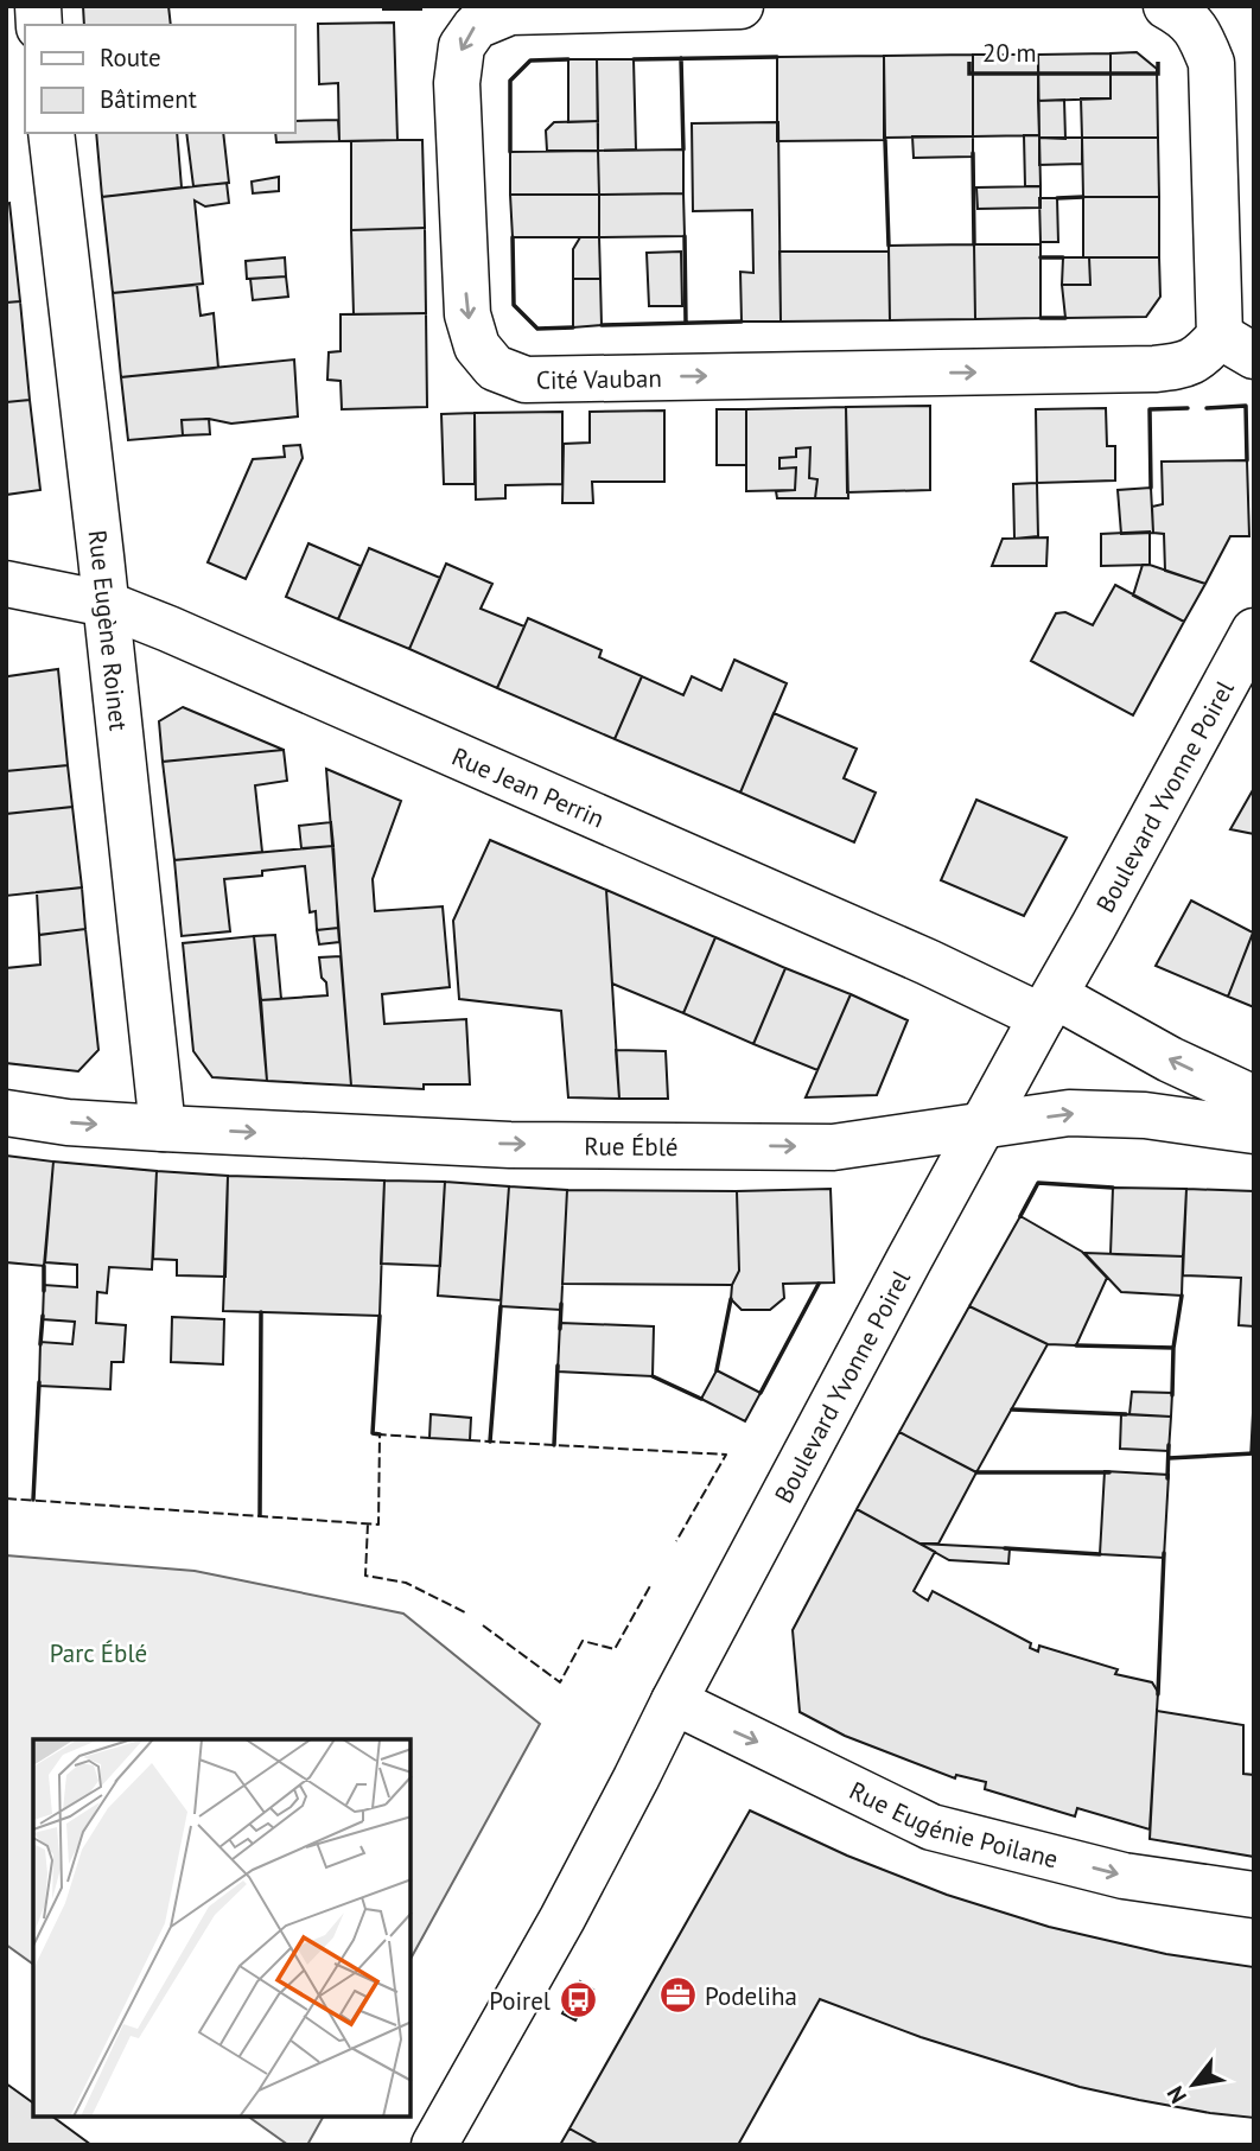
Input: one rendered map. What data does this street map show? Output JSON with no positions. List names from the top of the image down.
{
  "streets": {
    "street": [
      "Cité Vauban",
      "Rue Eugène Roinet",
      "Rue Jean Perrin",
      "Boulevard Yvonne Poirel",
      "Rue Éblé",
      "Rue Eugénie Poilane"
    ]
  },
  "crossings": [
    ["Rue Eugène Roinet", "Rue Jean Perrin"],
    ["Rue Eugène Roinet", "Rue Éblé"],
    ["Rue Jean Perrin", "Boulevard Yvonne Poirel"],
    ["Boulevard Yvonne Poirel", "Rue Éblé"],
    ["Boulevard Yvonne Poirel", "Rue Eugénie Poilane"]
  ],
  "one_way": ["Rue Éblé", "Rue Eugénie Poilane"],
  "parks": ["Parc Éblé"],
  "places": {
    "office": ["Podeliha"],
    "bus stop": ["Poirel"]
  },
  "legend": ["Route", "Bâtiment"],
  "scale_bar": "20 m",
  "north": "bottom left"
}
